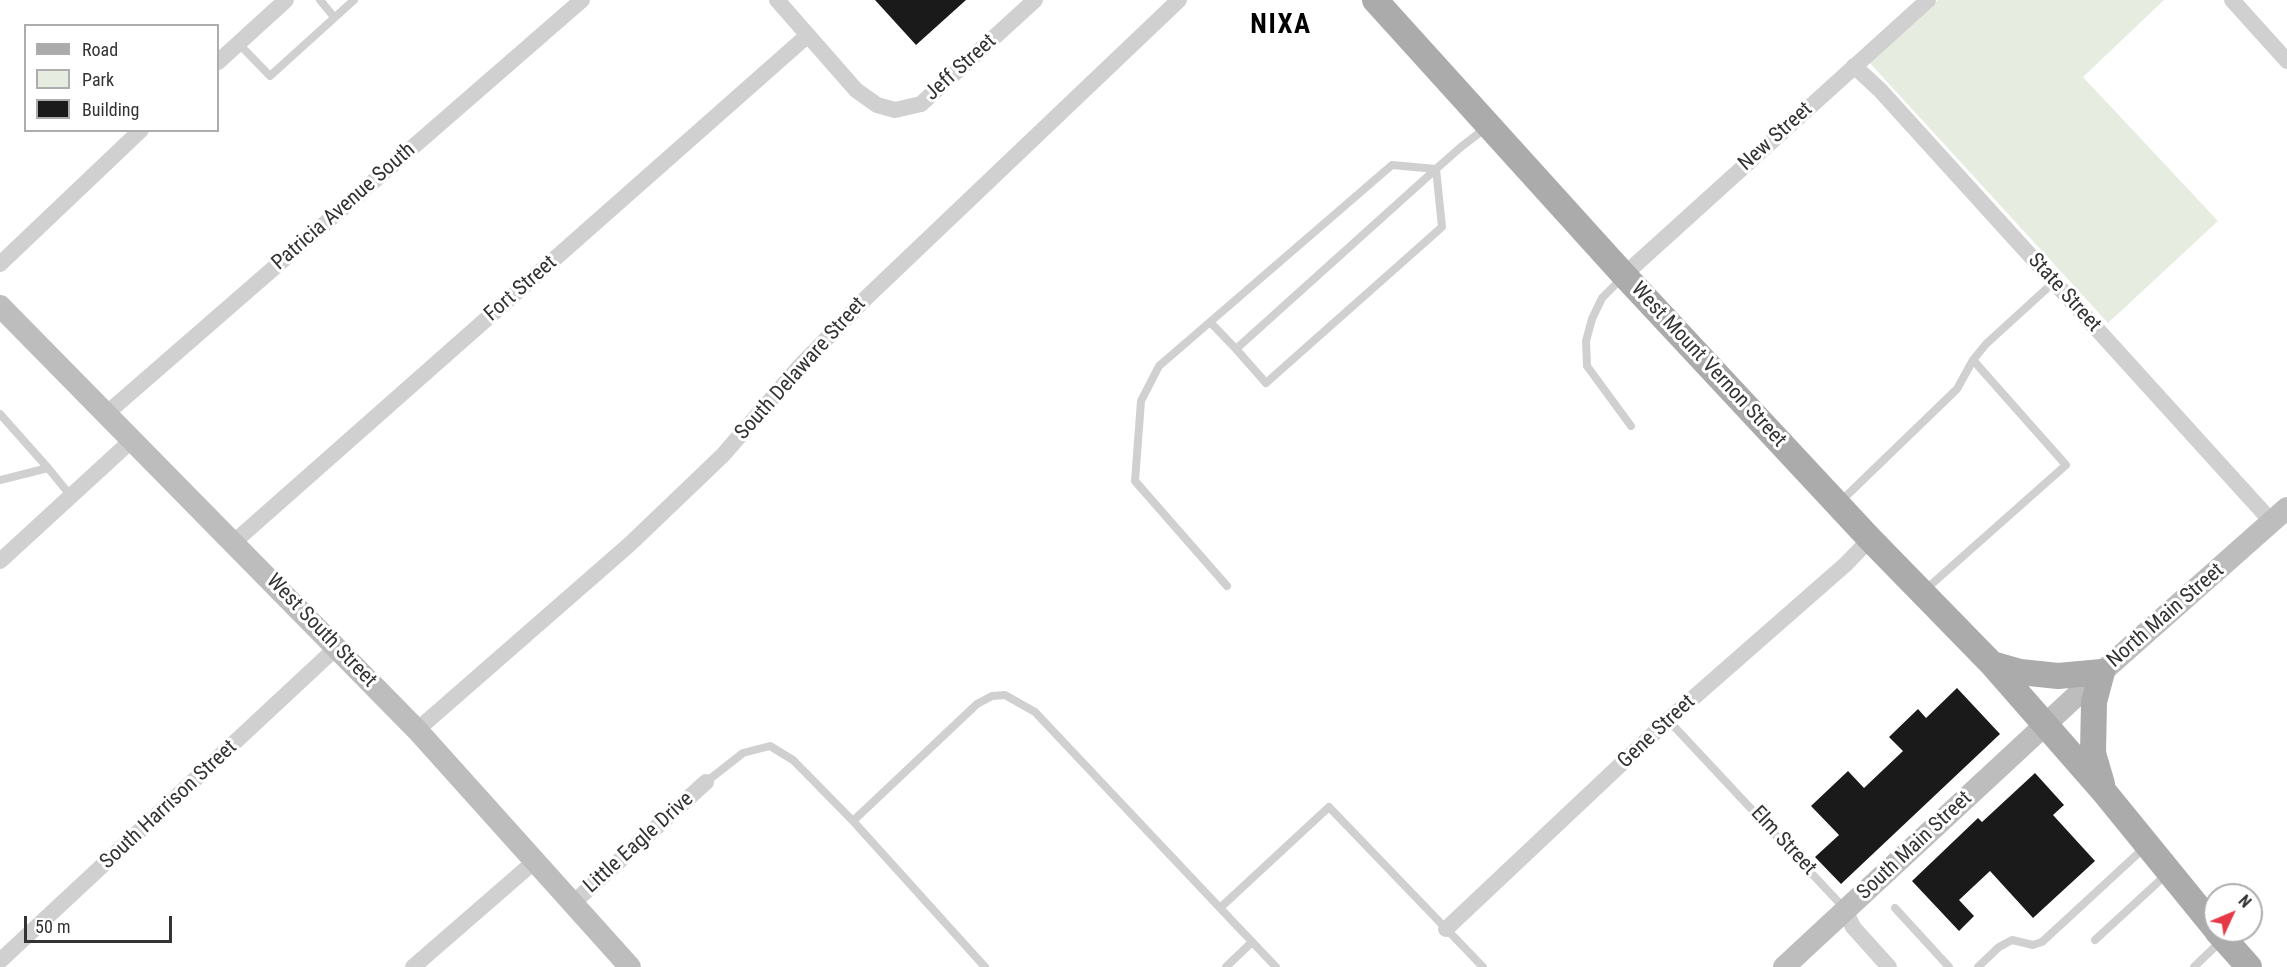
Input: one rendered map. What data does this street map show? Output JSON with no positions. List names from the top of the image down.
{
  "streets": {
    "main road": ["West Mount Vernon Street"],
    "street": [
      "Jeff Street",
      "New Street",
      "Patricia Avenue South",
      "Fort Street",
      "State Street",
      "South Delaware Street",
      "North Main Street",
      "West South Street",
      "Gene Street",
      "South Harrison Street",
      "Elm Street",
      "Little Eagle Drive",
      "South Main Street"
    ]
  },
  "crossings": [
    ["Jeff Street", "Fort Street"],
    ["New Street", "State Street"],
    ["New Street", "West Mount Vernon Street"],
    ["Patricia Avenue South", "West South Street"],
    ["Fort Street", "West South Street"],
    ["State Street", "North Main Street"],
    ["West Mount Vernon Street", "North Main Street"],
    ["West Mount Vernon Street", "Gene Street"],
    ["West Mount Vernon Street", "South Main Street"],
    ["South Delaware Street", "West South Street"],
    ["North Main Street", "South Main Street"],
    ["West South Street", "South Harrison Street"],
    ["West South Street", "Little Eagle Drive"],
    ["Gene Street", "Elm Street"],
    ["Elm Street", "South Main Street"]
  ],
  "districts": ["NIXA"],
  "legend": ["Road", "Park", "Building"],
  "scale_bar": "50 m",
  "north": "top right"
}
